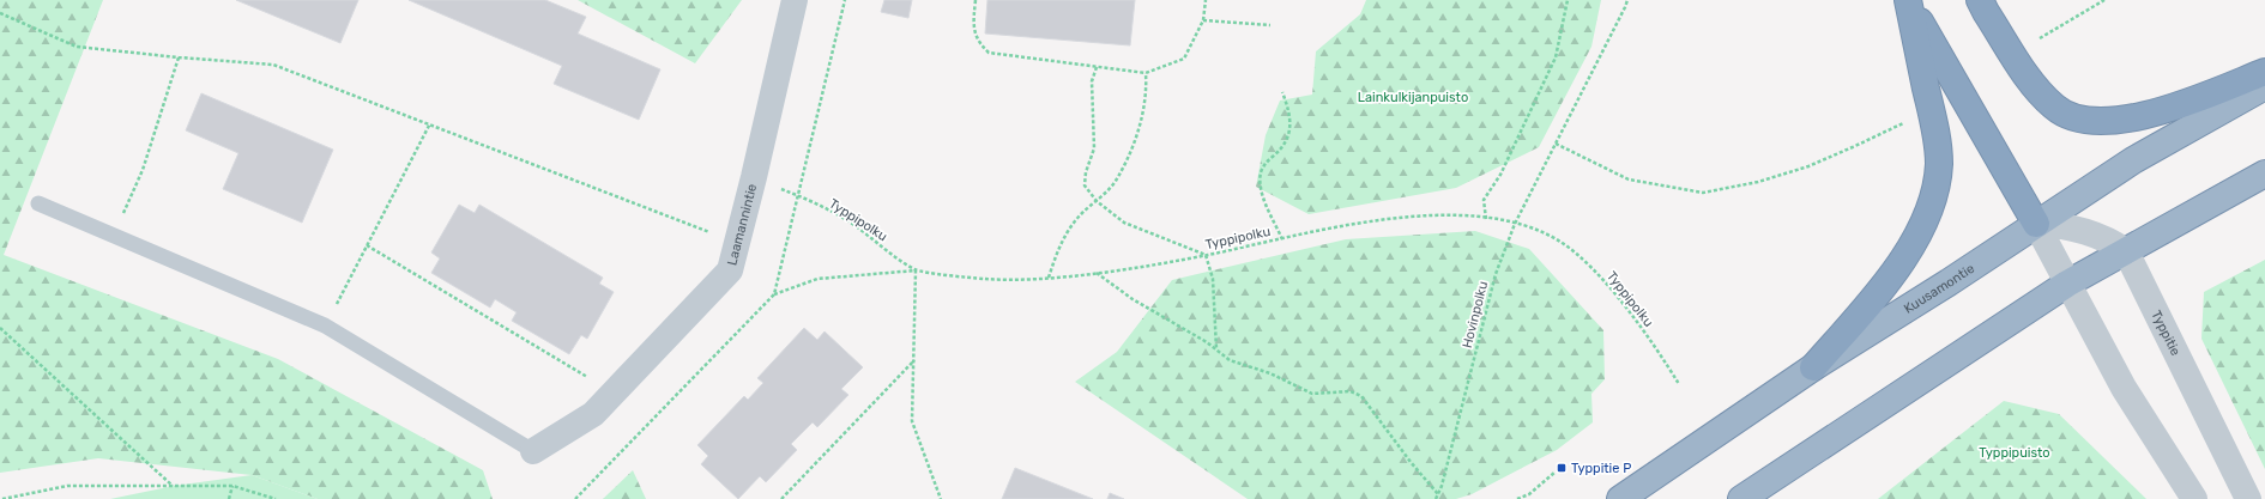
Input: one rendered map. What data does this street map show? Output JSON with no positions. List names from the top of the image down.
{
  "streets": {
    "highway": ["Kuusamontie"],
    "street": ["Laamannintie", "Typpitie"],
    "path": ["Typpipolku", "Hovinpolku"]
  },
  "crossings": [
    ["Typpipolku", "Laamannintie"],
    ["Typpipolku", "Hovinpolku"]
  ],
  "parks": ["Lainkulkijanpuisto", "Typpipuisto"],
  "places": {
    "transit": ["Typpitie P"]
  }
}
